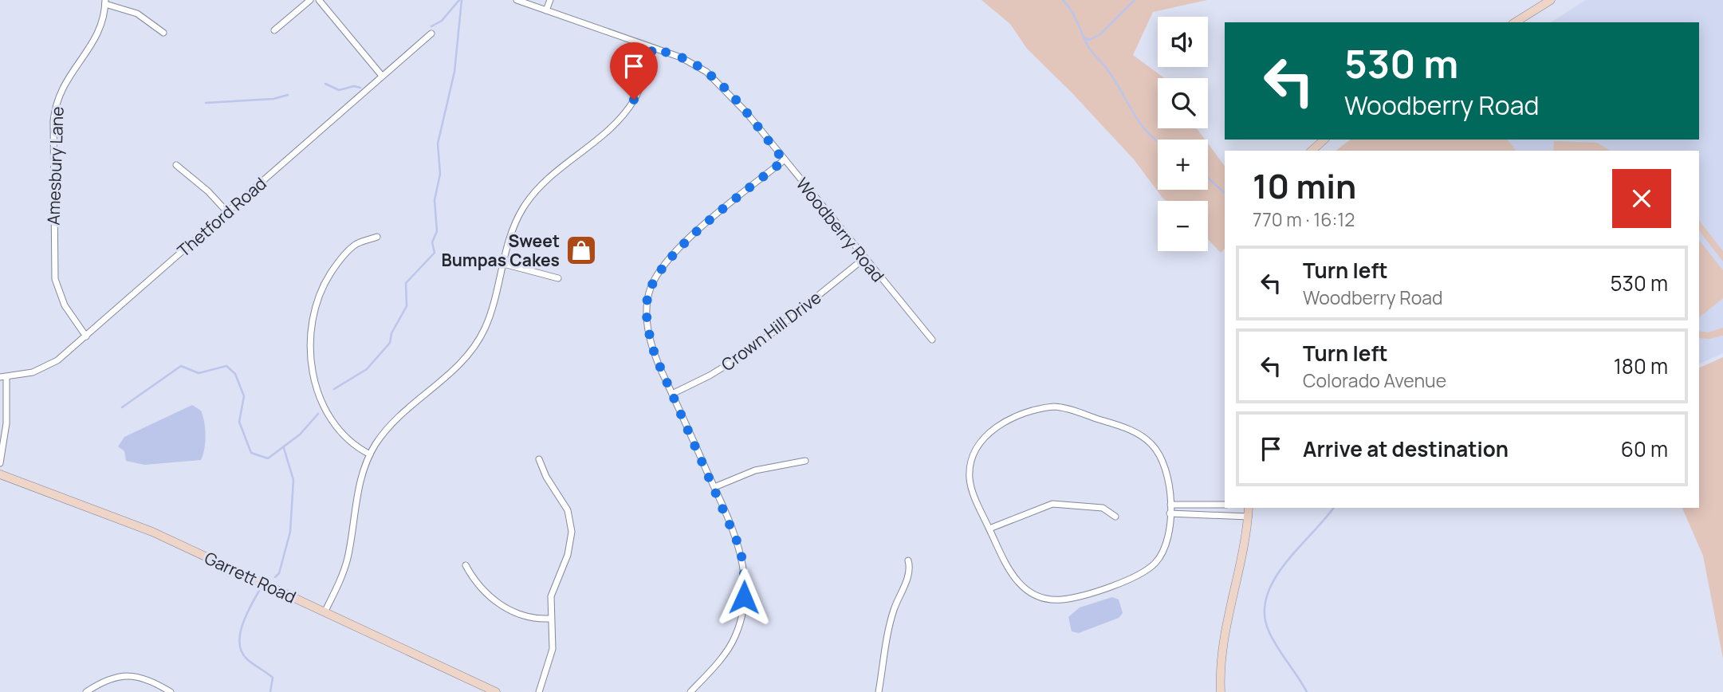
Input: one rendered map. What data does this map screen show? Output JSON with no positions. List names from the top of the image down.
{
  "streets": {
    "street": [
      "Amesbury Lane",
      "Thetford Road",
      "Woodberry Road",
      "Crown Hill Drive",
      "Garrett Road"
    ]
  },
  "crossings": [
    ["Amesbury Lane", "Thetford Road"],
    ["Woodberry Road", "Crown Hill Drive"]
  ],
  "places": {
    "shop": ["Sweet Bumpas Cakes"]
  },
  "page": {
    "map_buttons": ["+", "−"],
    "turn": ["530 m", "Woodberry Road"],
    "heading": ["10 min", "770 m · 16:12"],
    "list": [
      {
        "name": "Turn left",
        "note": "Woodberry Road",
        "value": "530 m"
      },
      {
        "name": "Turn left",
        "note": "Colorado Avenue",
        "value": "180 m"
      },
      {
        "name": "Arrive at destination",
        "value": "60 m"
      }
    ]
  }
}
